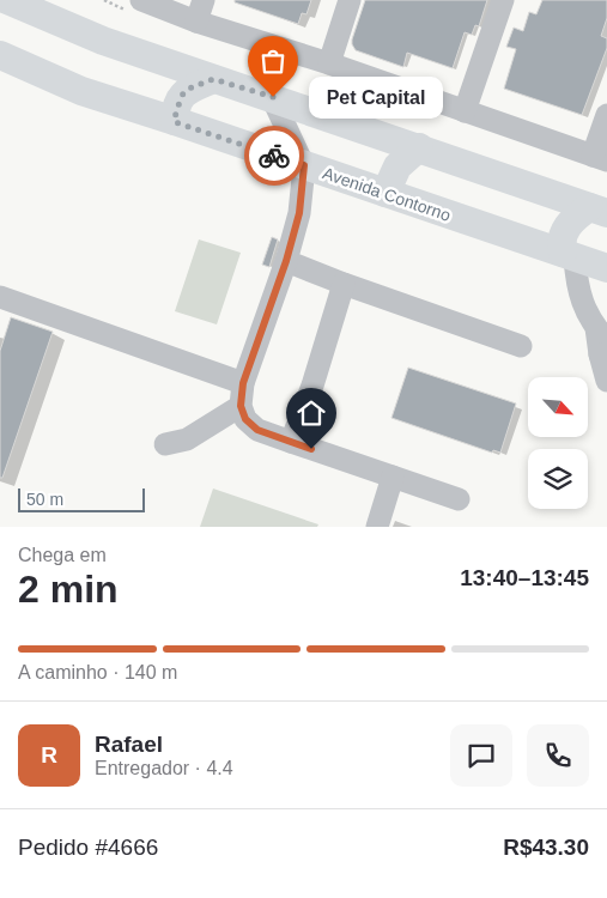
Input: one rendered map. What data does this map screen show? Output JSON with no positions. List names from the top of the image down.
{
  "streets": {
    "main road": ["Avenida Contorno"]
  },
  "places": ["Pet Capital"],
  "scale_bar": "50 m",
  "north": "bottom right",
  "page": {
    "bubble": "Pet Capital",
    "scale": "50 m",
    "heading": ["2 min", "Chega em", "13:40–13:45"],
    "panel": [
      "Rafael",
      "Entregador · 4.4",
      "Pedido #4666",
      "R$43.30"
    ],
    "bar": "A caminho · 140 m",
    "round": "R"
  }
}
